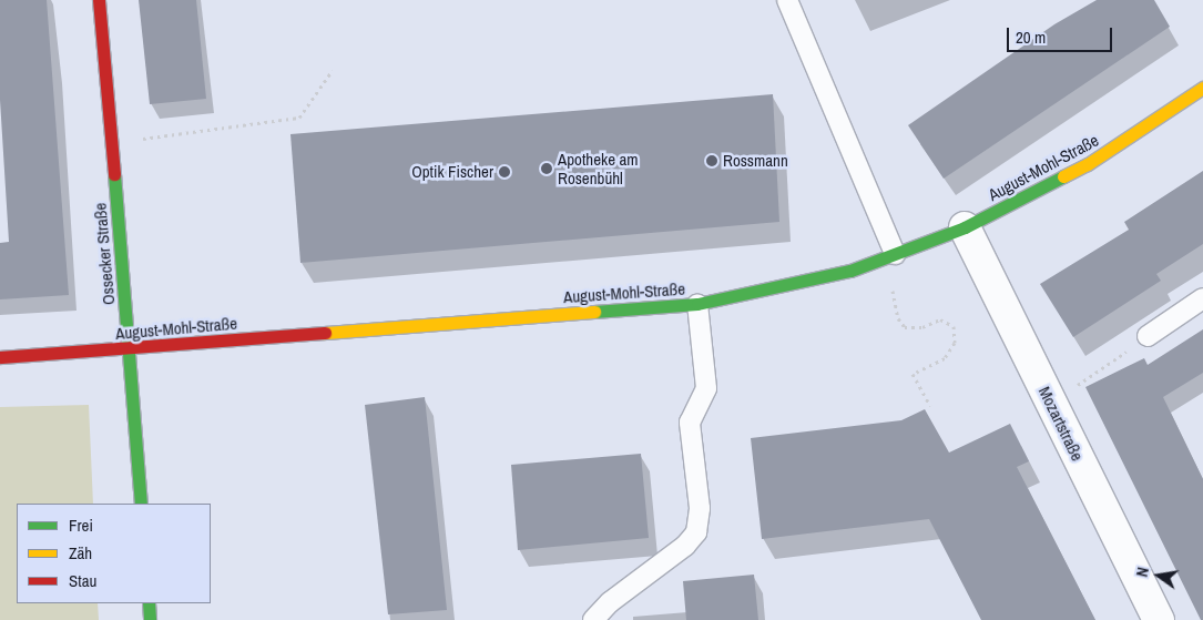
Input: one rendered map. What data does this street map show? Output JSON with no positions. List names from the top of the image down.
{
  "streets": {
    "main road": ["August-Mohl-Straße", "Ossecker Straße"],
    "street": ["Mozartstraße"]
  },
  "crossings": [
    ["August-Mohl-Straße", "Ossecker Straße"],
    ["August-Mohl-Straße", "Mozartstraße"]
  ],
  "places": ["Rossmann", "Apotheke am Rosenbühl", "Optik Fischer"],
  "legend": ["Frei", "Zäh", "Stau"],
  "scale_bar": "20 m",
  "north": "left"
}
